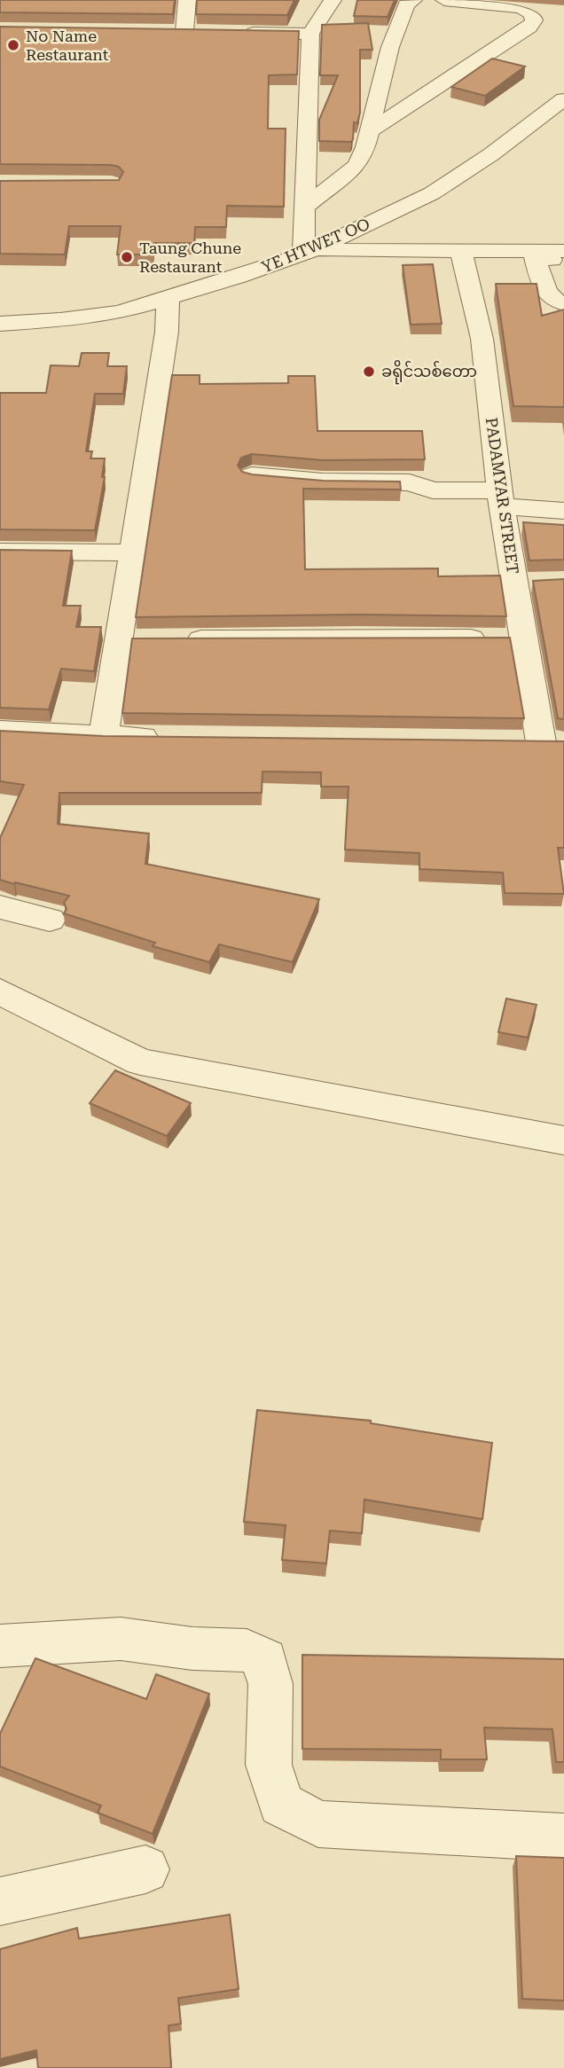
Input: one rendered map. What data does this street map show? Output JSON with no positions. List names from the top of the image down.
{
  "streets": {
    "street": ["YE HTWET OO", "PADAMYAR STREET"]
  },
  "places": ["No Name Restaurant", "Taung Chune Restaurant", "ခရိုင်သစ်တော"]
}
